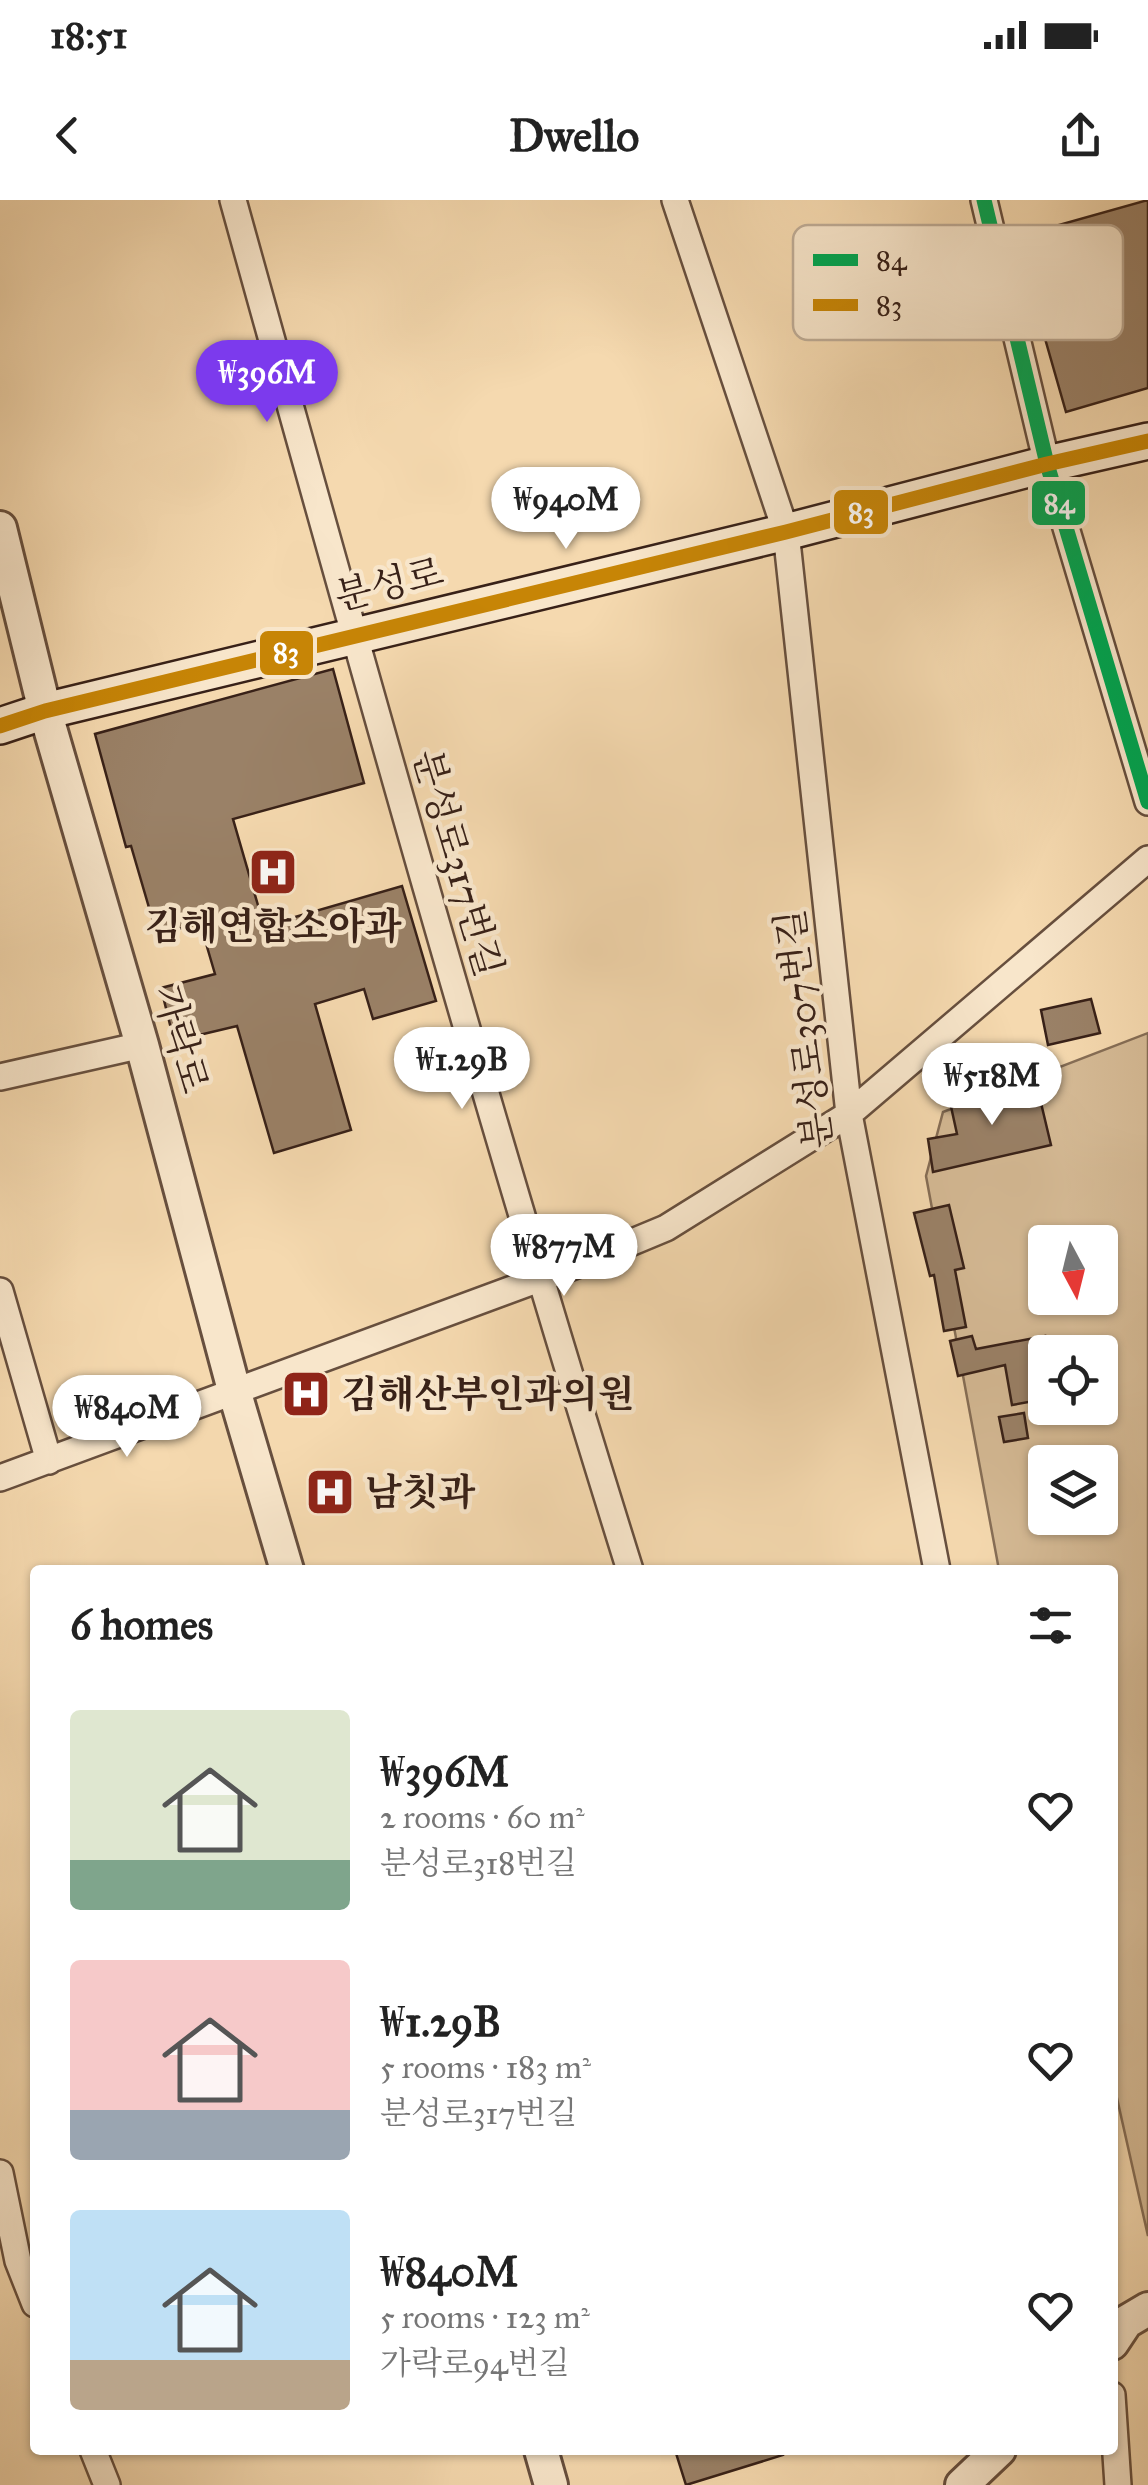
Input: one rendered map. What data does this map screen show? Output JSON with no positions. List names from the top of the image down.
{
  "streets": {
    "main road": ["분성로"],
    "street": ["분성로317번길", "분성로307번길", "가락로"]
  },
  "crossings": [
    ["분성로", "분성로317번길"],
    ["분성로", "분성로307번길"],
    ["분성로", "가락로"]
  ],
  "places": {
    "hospital": ["김해연합소아과", "김해산부인과의원", "남칫과"]
  },
  "lines": ["transit line 84", "transit line 83"],
  "legend": ["84", "83"],
  "north": "bottom",
  "page": {
    "status": "18:51",
    "header": "Dwello",
    "price": [
      "₩396M",
      "₩940M",
      "₩1.29B",
      "₩518M",
      "₩877M",
      "₩840M"
    ],
    "heading": "6 homes",
    "list": [
      {
        "name": "₩396M",
        "note": "2 rooms · 60 m² · 분성로318번길"
      },
      {
        "name": "₩1.29B",
        "note": "5 rooms · 183 m² · 분성로317번길"
      },
      {
        "name": "₩840M",
        "note": "5 rooms · 123 m² · 가락로94번길"
      }
    ]
  }
}
